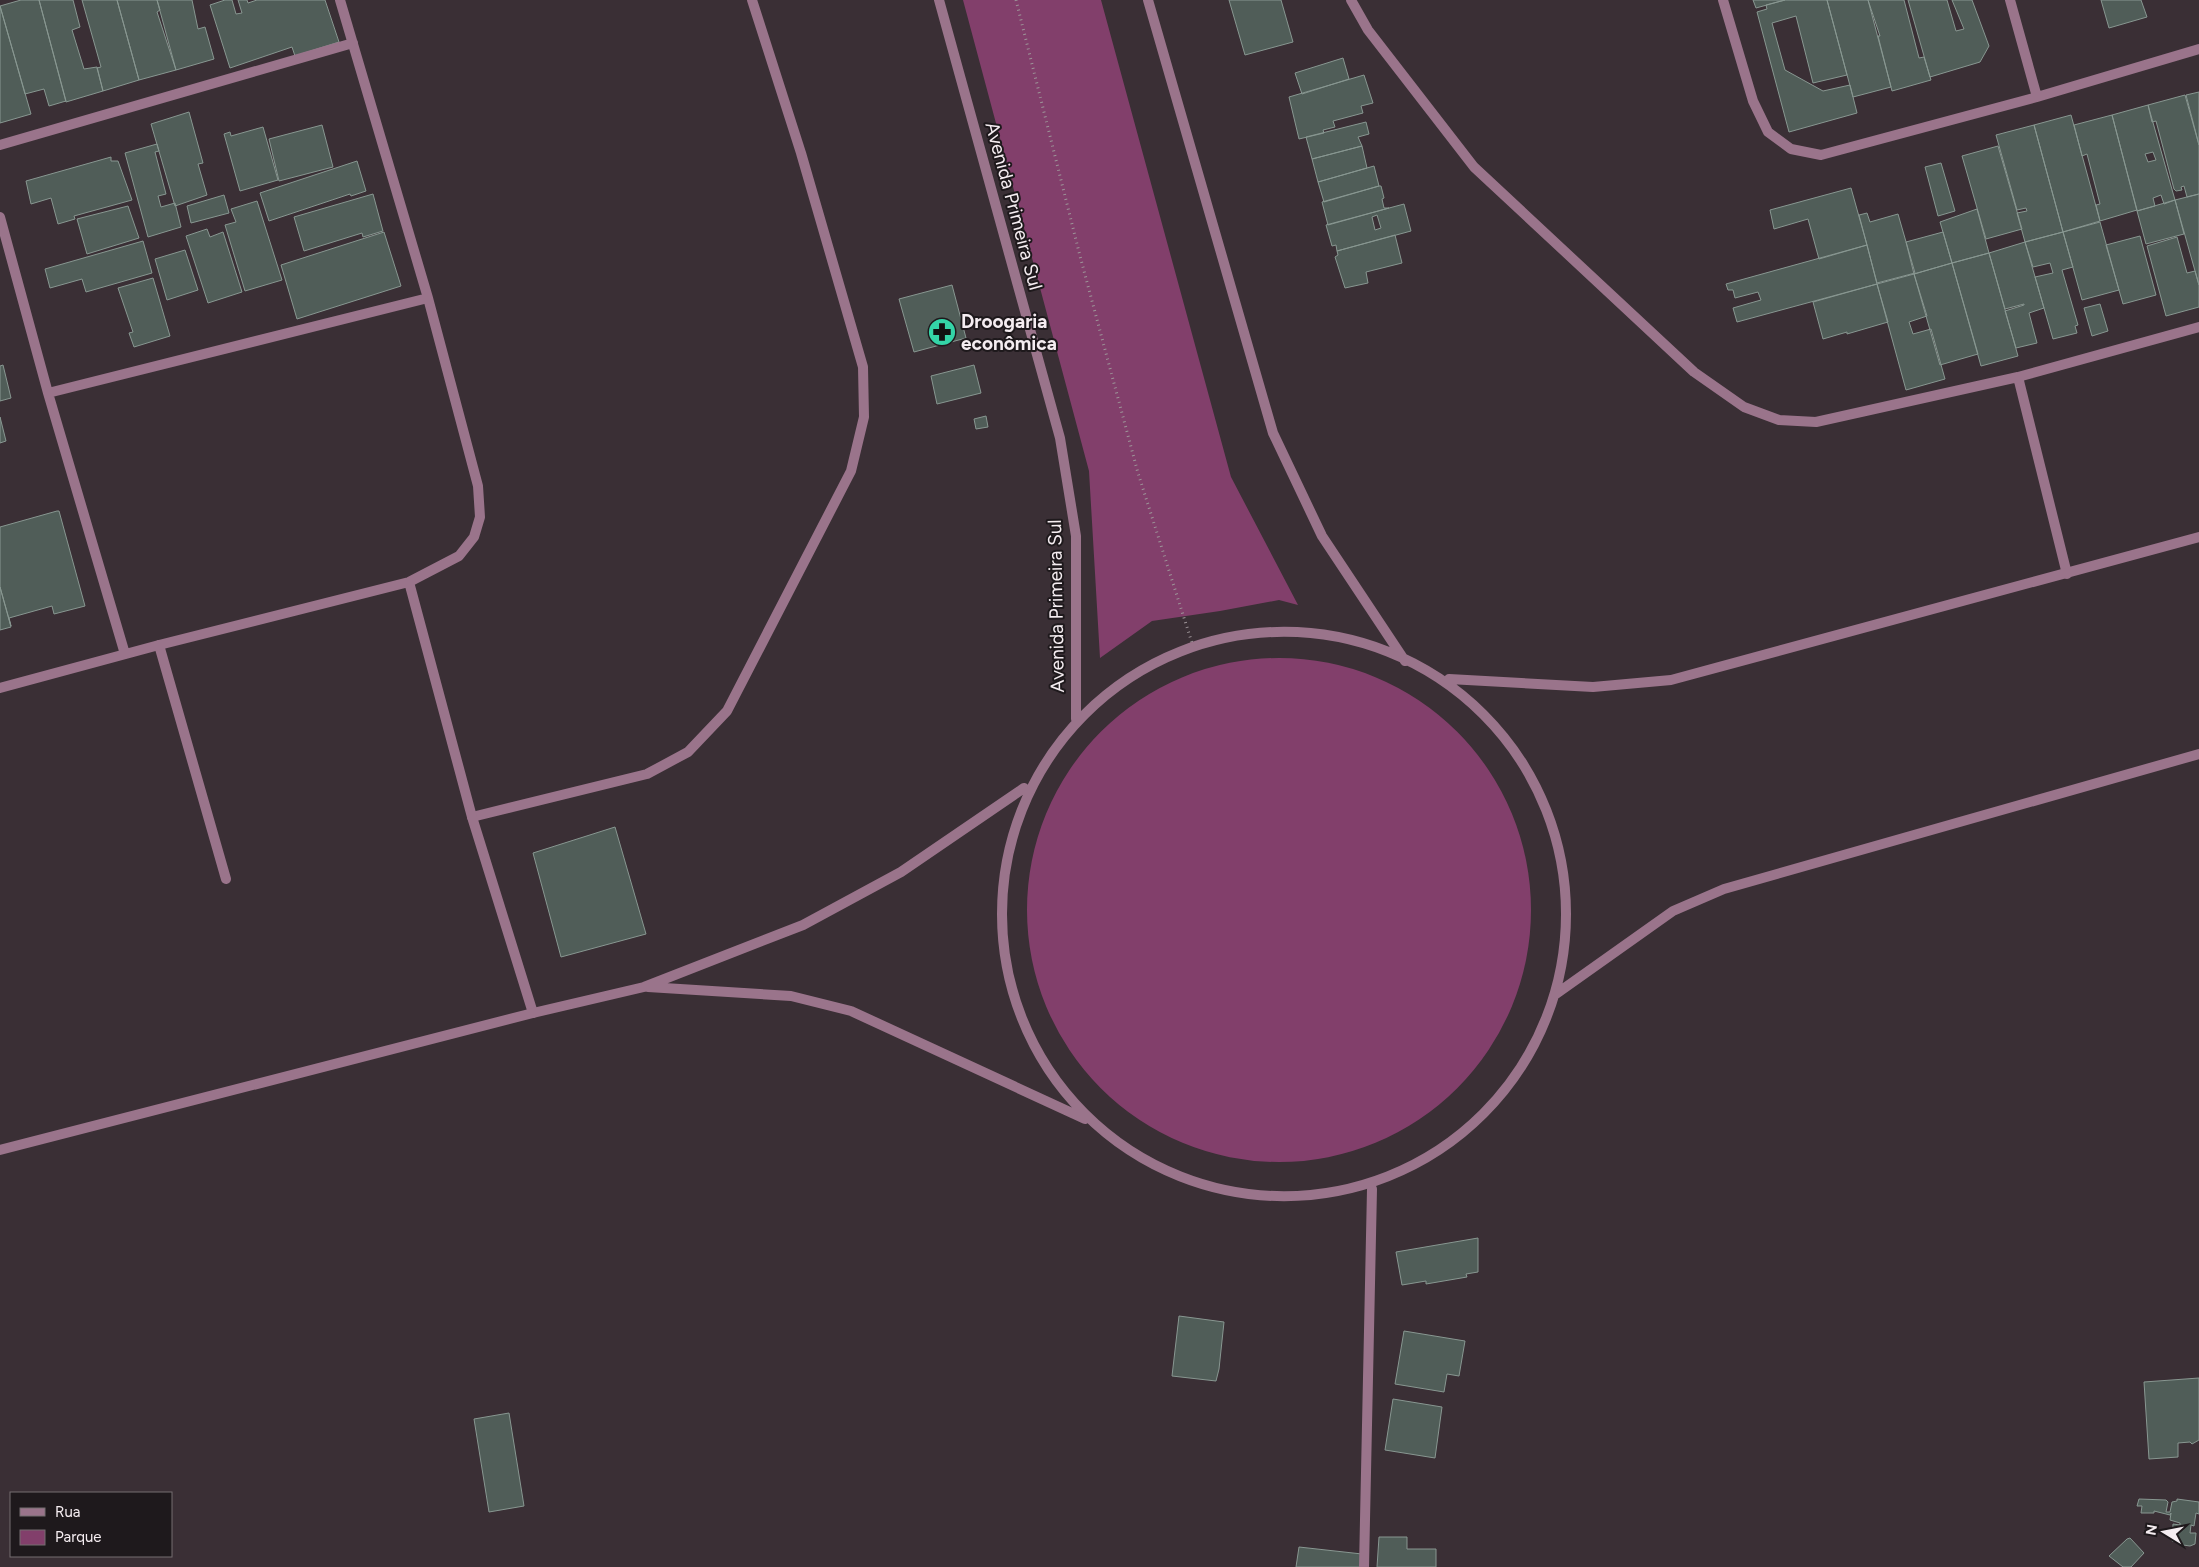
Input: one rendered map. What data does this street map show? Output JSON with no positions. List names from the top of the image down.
{
  "streets": {
    "street": ["Avenida Primeira Sul"]
  },
  "places": {
    "pharmacy": ["Droogaria econômica"]
  },
  "legend": ["Rua", "Parque"],
  "north": "left"
}
